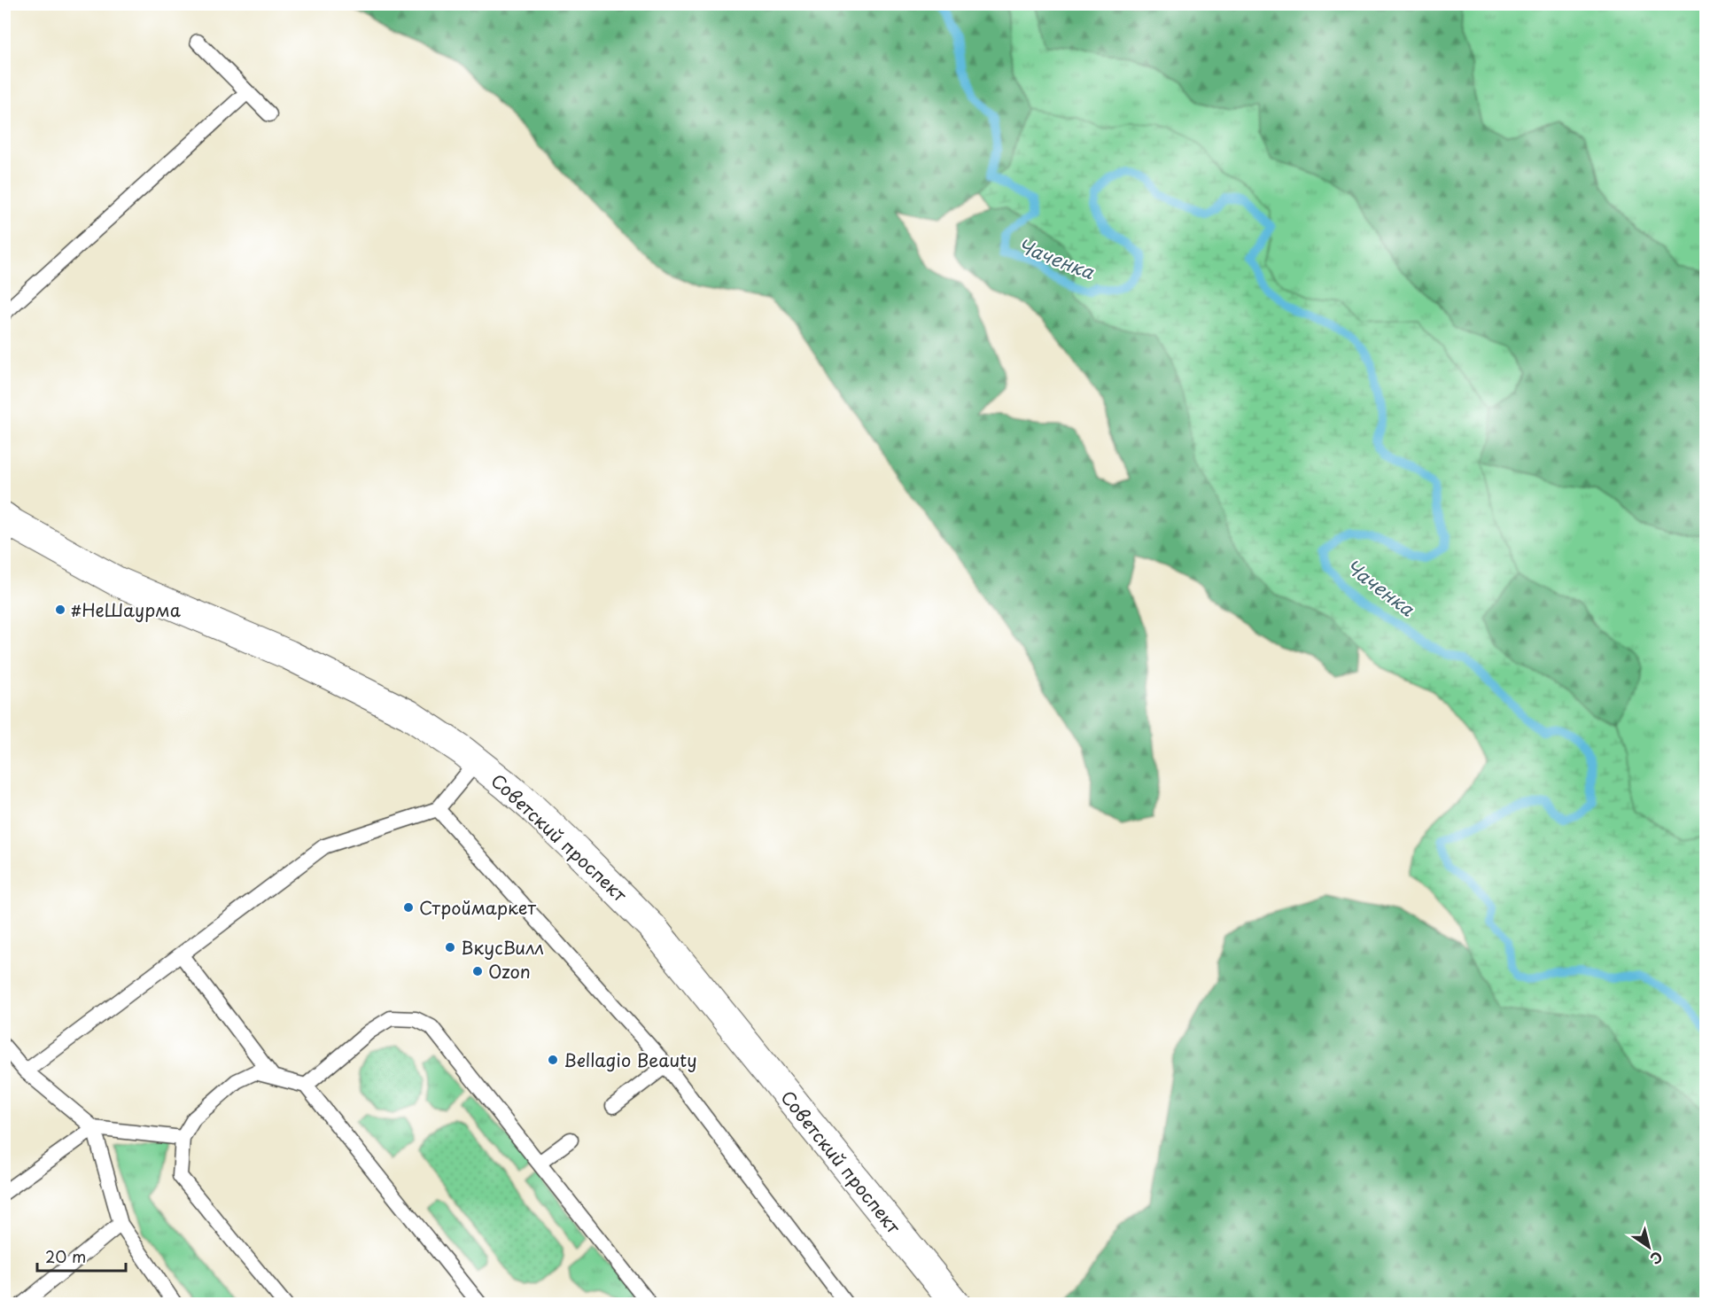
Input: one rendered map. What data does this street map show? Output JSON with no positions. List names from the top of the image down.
{
  "streets": {
    "street": ["Советский проспект"]
  },
  "water": ["Чаченка"],
  "places": [
    "#НеШаурма",
    "Строймаркет",
    "ВкусВилл",
    "Ozon",
    "Bellagio Beauty"
  ],
  "scale_bar": "20 m",
  "north": "bottom right"
}
